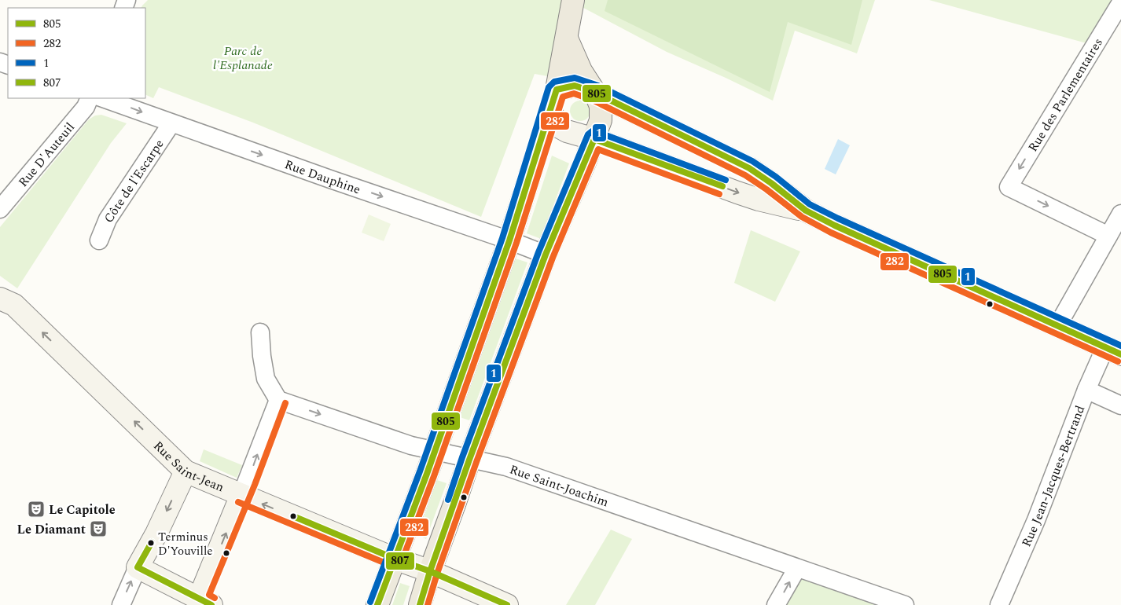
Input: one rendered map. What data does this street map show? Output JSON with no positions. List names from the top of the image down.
{
  "streets": {
    "main road": ["Rue Saint-Jean"],
    "street": [
      "Rue des Parlementaires",
      "Rue D'Auteuil",
      "Rue Dauphine",
      "Côte de l'Escarpe",
      "Rue Jean-Jacques-Bertrand",
      "Rue Saint-Joachim"
    ]
  },
  "crossings": [
    ["Rue Dauphine", "Côte de l'Escarpe"]
  ],
  "one_way": ["Rue Dauphine", "Rue Saint-Jean"],
  "parks": ["Parc de l'Esplanade"],
  "places": {
    "theatre": ["Le Capitole", "Le Diamant"],
    "other": ["Terminus D'Youville"]
  },
  "lines": [
    "transit line 1",
    "transit line 805",
    "transit line 282",
    "transit line 807"
  ],
  "legend": [
    "805",
    "282",
    "1",
    "807"
  ]
}
